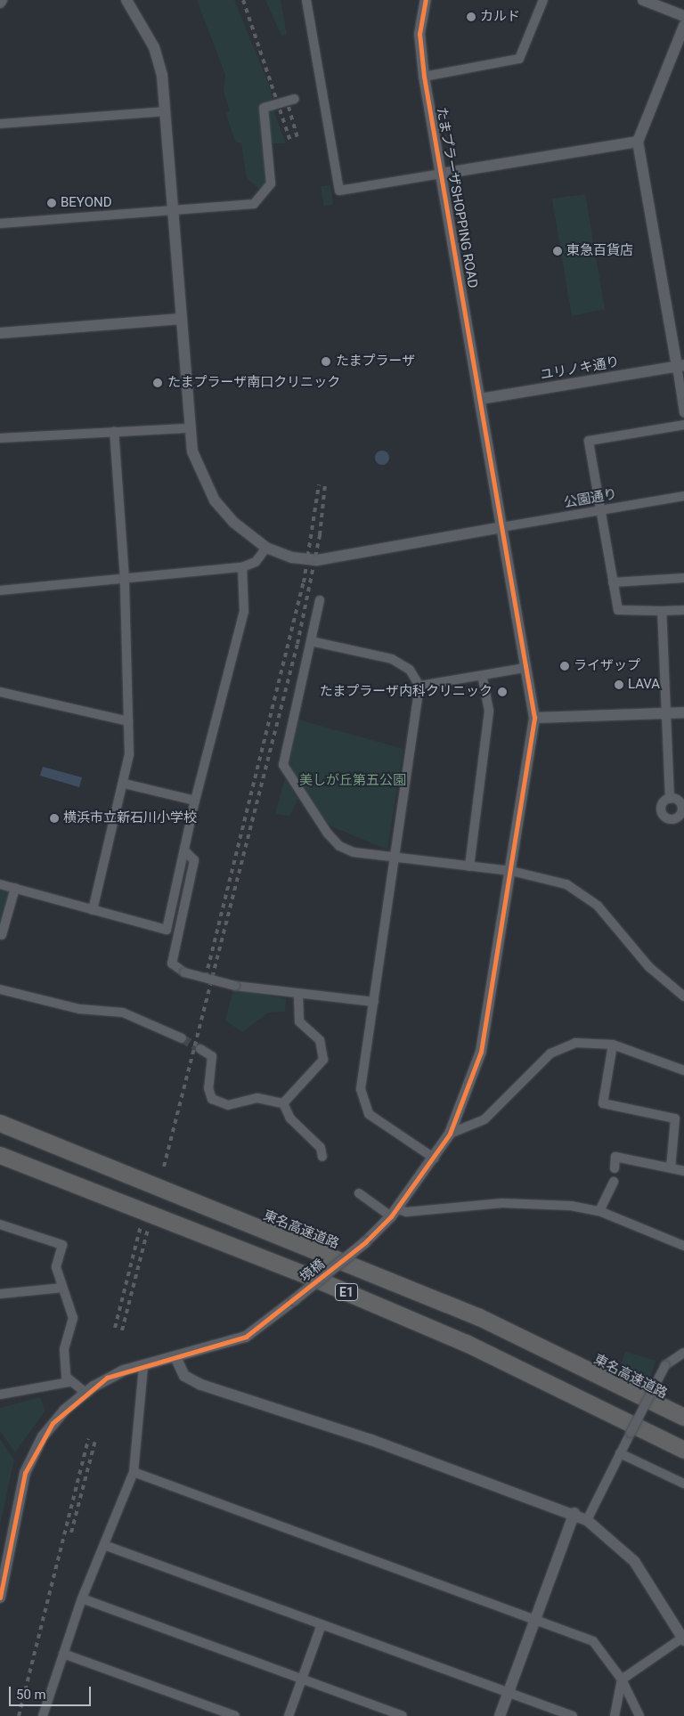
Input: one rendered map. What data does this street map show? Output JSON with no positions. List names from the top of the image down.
{
  "streets": {
    "highway": ["東名高速道路", "E1"],
    "street": [
      "たまプラーザSHOPPING ROAD",
      "ユリノキ通り",
      "公園通り",
      "境橋"
    ]
  },
  "crossings": [
    ["たまプラーザSHOPPING ROAD", "ユリノキ通り"],
    ["たまプラーザSHOPPING ROAD", "公園通り"],
    ["たまプラーザSHOPPING ROAD", "境橋"]
  ],
  "parks": ["美しが丘第五公園"],
  "places": [
    "カルド",
    "BEYOND",
    "東急百貨店",
    "たまプラーザ",
    "たまプラーザ南口クリニック",
    "ライザップ",
    "LAVA",
    "たまプラーザ内科クリニック",
    "横浜市立新石川小学校"
  ],
  "scale_bar": "50 m"
}
